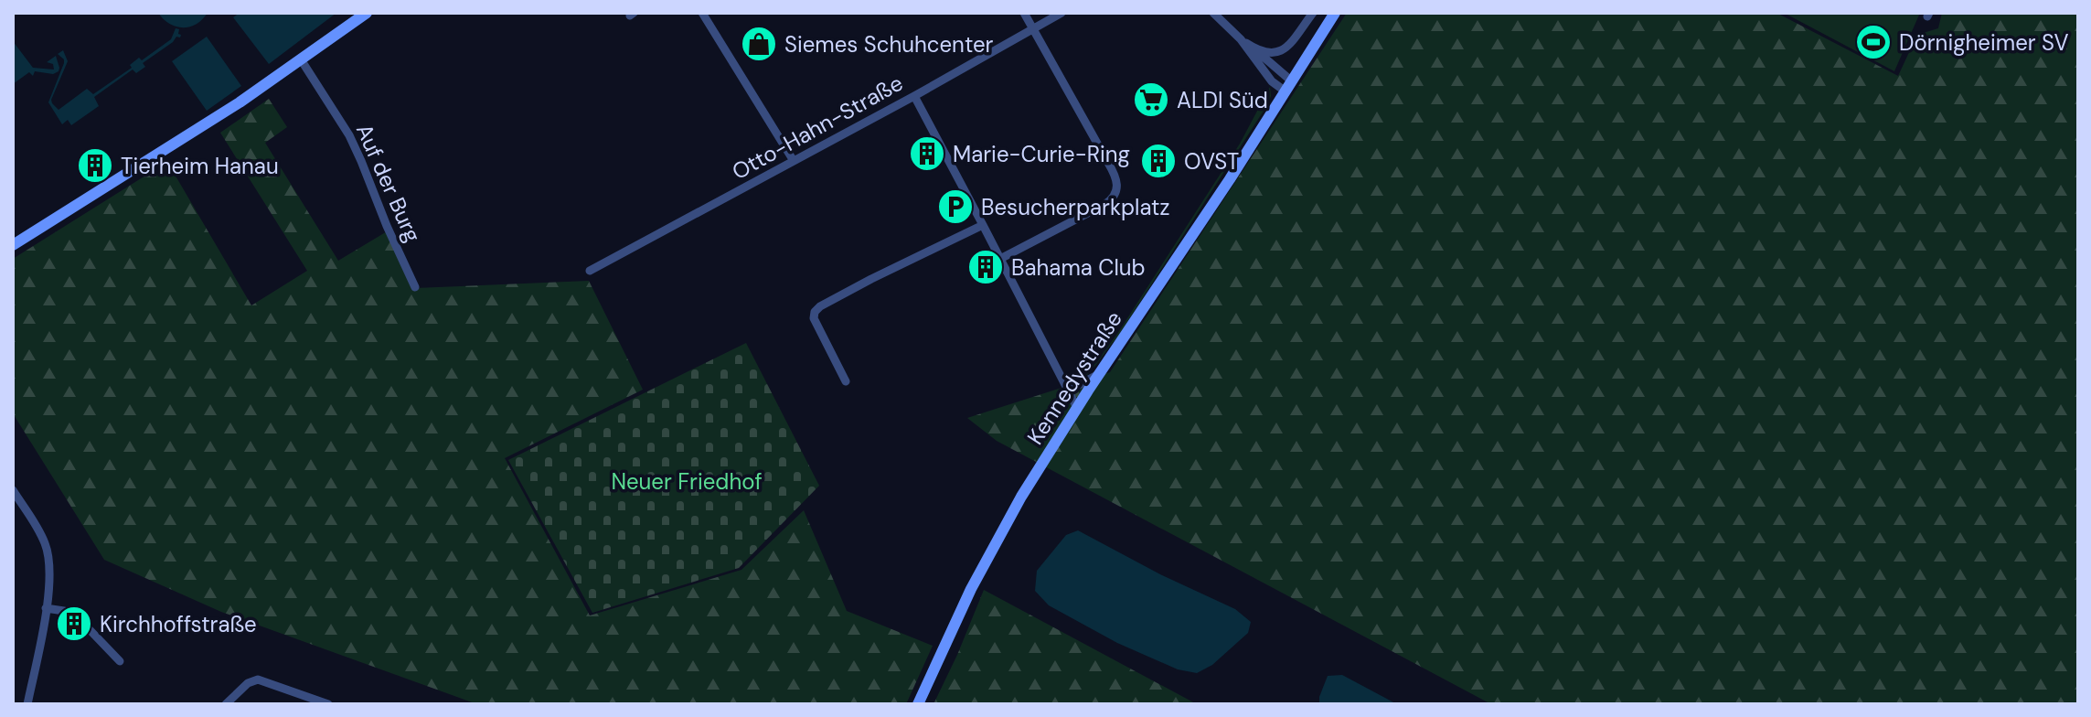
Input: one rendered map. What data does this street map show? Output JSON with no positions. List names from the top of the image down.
{
  "streets": {
    "main road": ["Kennedystraße"],
    "street": ["Otto-Hahn-Straße", "Auf der Burg"]
  },
  "parks": ["Neuer Friedhof"],
  "places": {
    "sports": ["Dörnigheimer SV"],
    "shop": ["Siemes Schuhcenter"],
    "supermarket": ["ALDI Süd"],
    "building": [
      "Marie-Curie-Ring",
      "OVST",
      "Tierheim Hanau",
      "Bahama Club",
      "Kirchhoffstraße"
    ],
    "parking": ["Besucherparkplatz"]
  }
}
